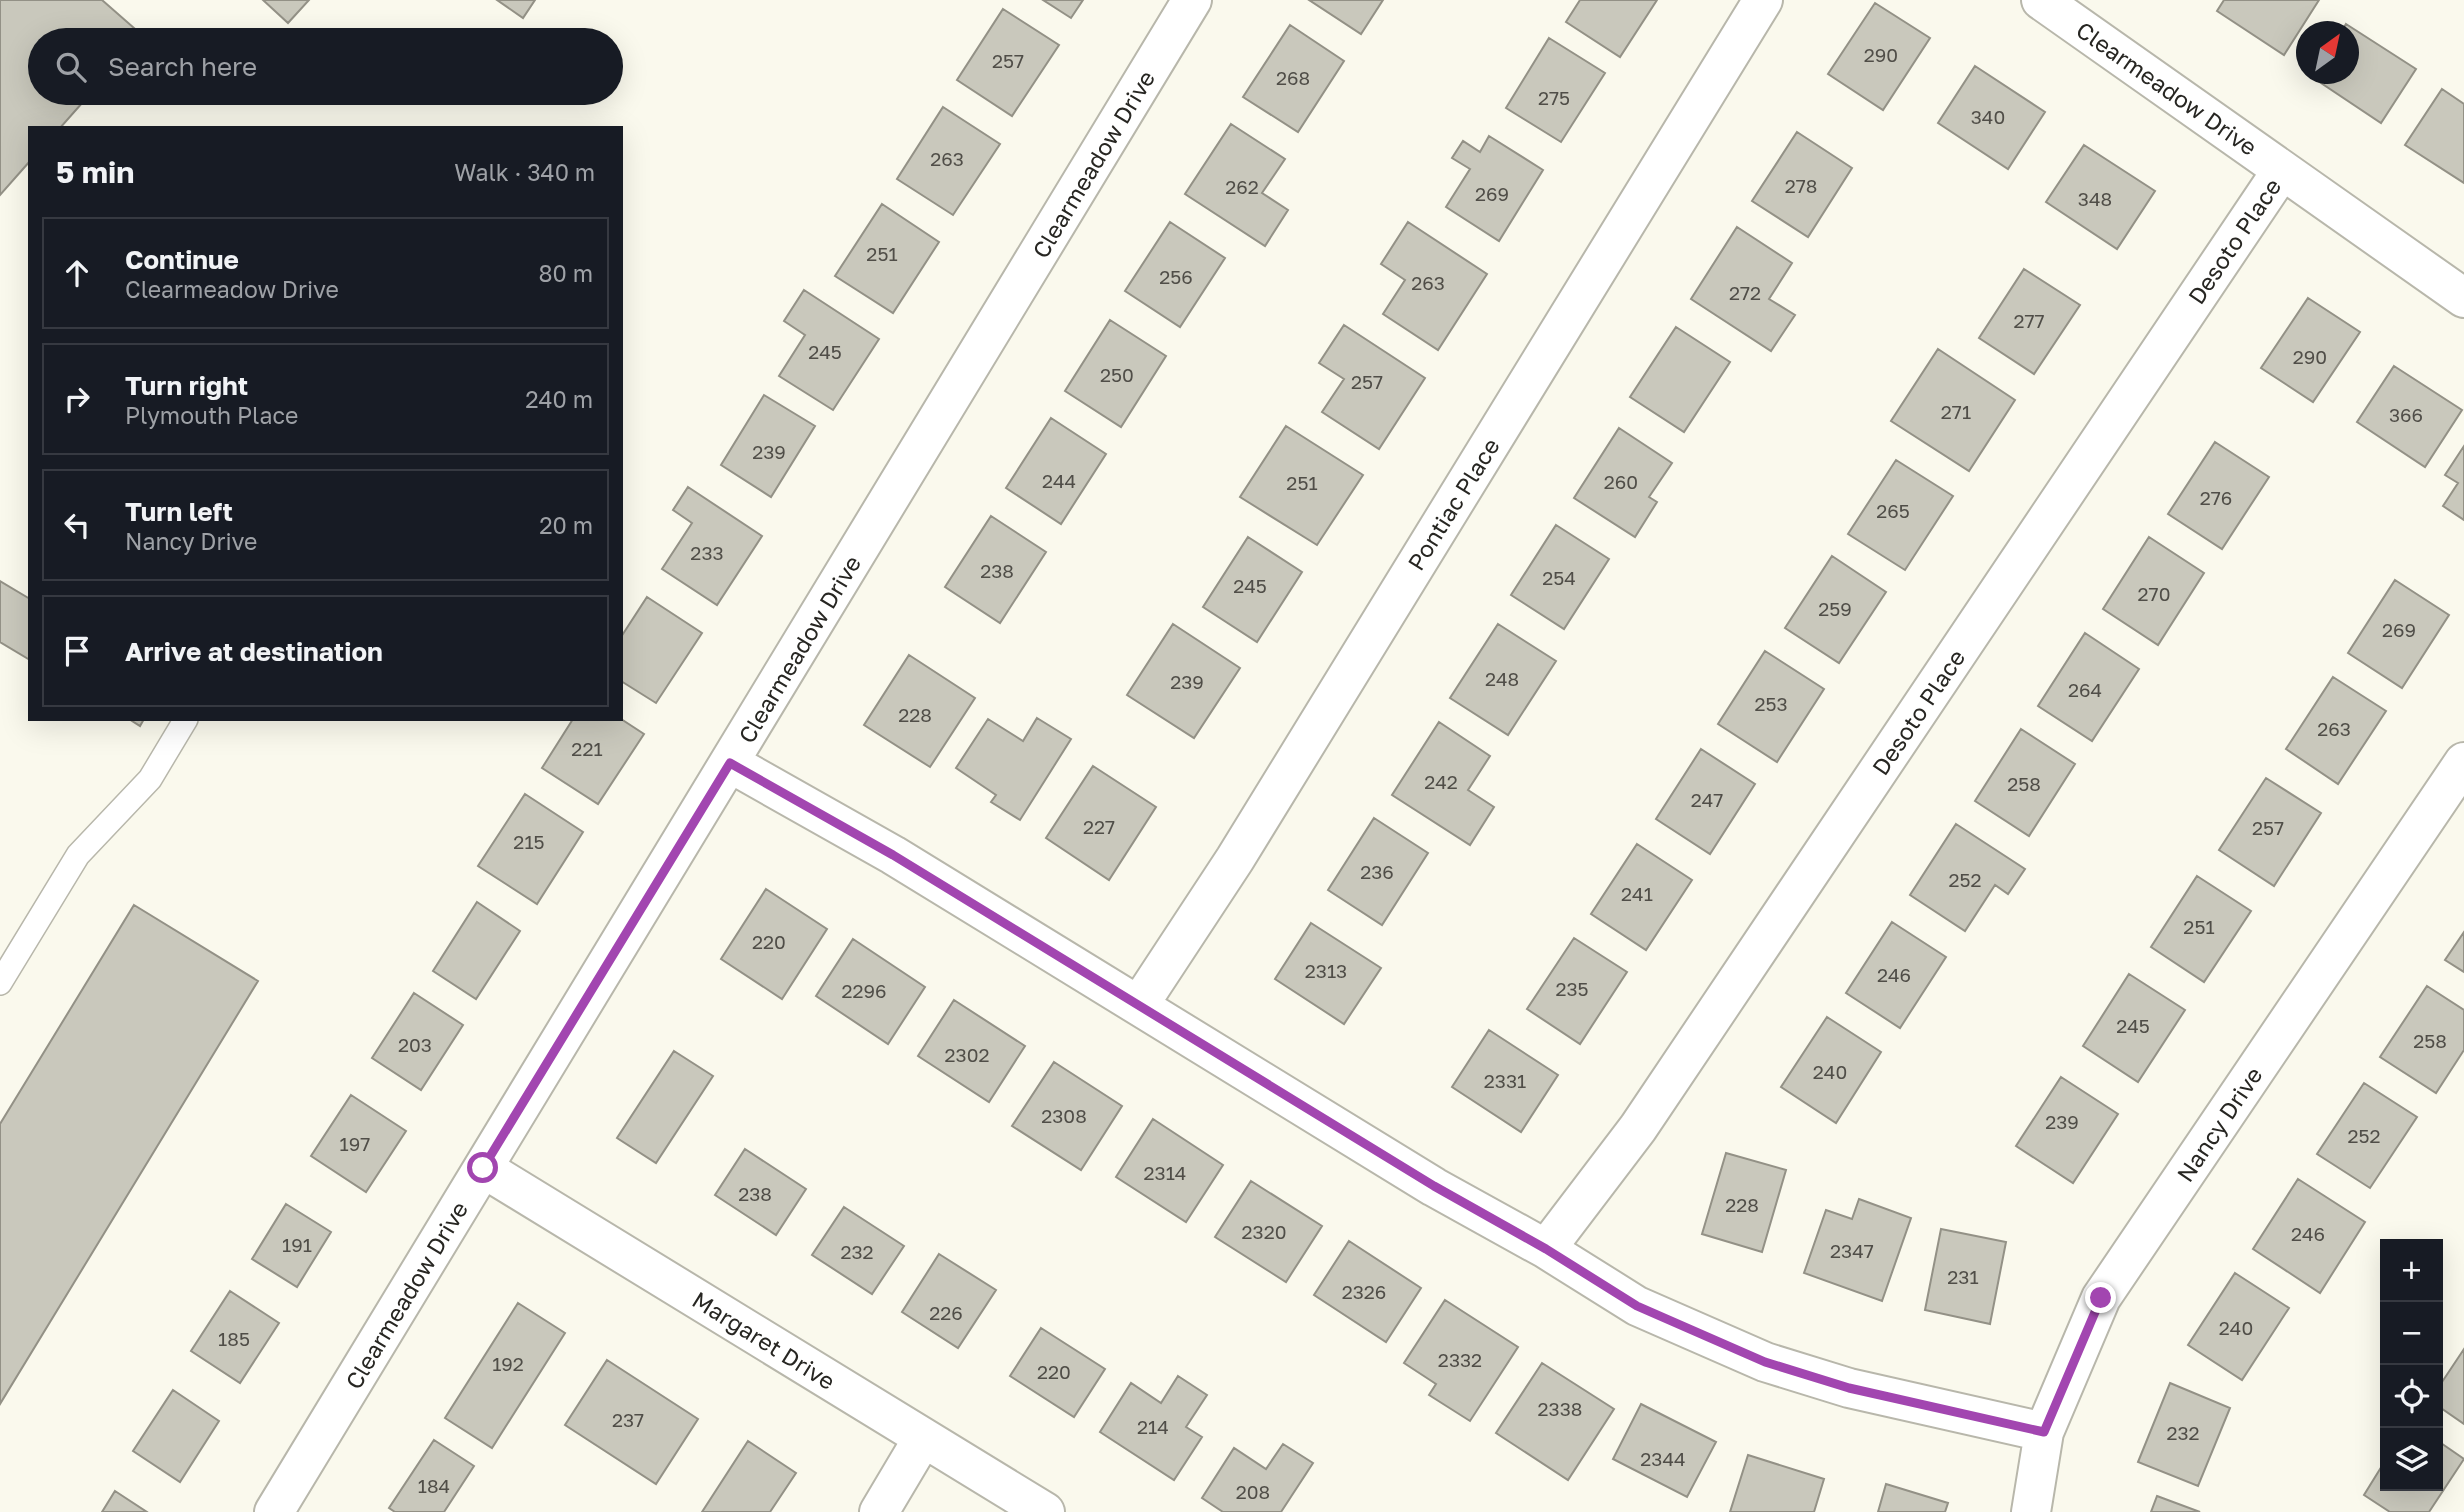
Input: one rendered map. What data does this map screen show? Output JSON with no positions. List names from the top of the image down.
{
  "streets": {
    "street": [
      "Clearmeadow Drive",
      "Desoto Place",
      "Pontiac Place",
      "Nancy Drive",
      "Margaret Drive"
    ]
  },
  "crossings": [
    ["Clearmeadow Drive", "Desoto Place"],
    ["Clearmeadow Drive", "Margaret Drive"]
  ],
  "house_numbers": [
    "290",
    "257",
    "268",
    "275",
    "340",
    "263",
    "278",
    "262",
    "269",
    "348",
    "251",
    "256",
    "263",
    "272",
    "277",
    "245",
    "290",
    "250",
    "257",
    "271",
    "366",
    "239",
    "244",
    "260",
    "251",
    "276",
    "265",
    "233",
    "238",
    "254",
    "245",
    "270",
    "259",
    "269",
    "248",
    "239",
    "264",
    "253",
    "228",
    "263",
    "221",
    "242",
    "258",
    "247",
    "227",
    "257",
    "215",
    "236",
    "252",
    "241",
    "251",
    "220",
    "2313",
    "246",
    "235",
    "2296",
    "245",
    "258",
    "203",
    "2302",
    "240",
    "2331",
    "2308",
    "239",
    "252",
    "197",
    "2314",
    "238",
    "228",
    "2320",
    "246",
    "191",
    "2347",
    "232",
    "231",
    "2326",
    "226",
    "240",
    "185",
    "2332",
    "192",
    "220",
    "2338",
    "237",
    "214",
    "232",
    "2344",
    "184",
    "208"
  ],
  "north": "top right",
  "page": {
    "search": "Search here",
    "heading": ["5 min", "Walk · 340 m"],
    "list": [
      ["Continue", "Clearmeadow Drive", "80 m"],
      ["Turn right", "Plymouth Place", "240 m"],
      ["Turn left", "Nancy Drive", "20 m"],
      "Arrive at destination"
    ],
    "map_buttons": ["+", "−"]
  }
}
